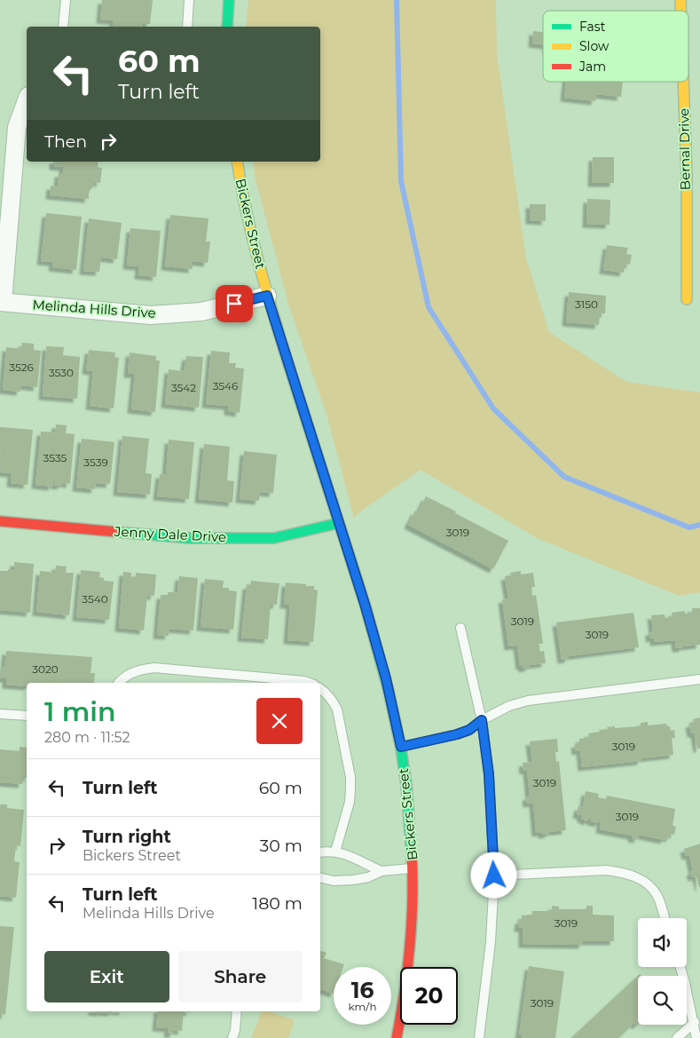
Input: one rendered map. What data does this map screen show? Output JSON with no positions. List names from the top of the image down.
{
  "streets": {
    "street": [
      "Bernal Drive",
      "Bickers Street",
      "Melinda Hills Drive",
      "Jenny Dale Drive"
    ]
  },
  "crossings": [
    ["Bickers Street", "Melinda Hills Drive"],
    ["Bickers Street", "Jenny Dale Drive"]
  ],
  "house_numbers": [
    "3150",
    "3526",
    "3530",
    "3546",
    "3542",
    "3535",
    "3539",
    "3019",
    "3540",
    "3019",
    "3019",
    "3020",
    "3019",
    "3019",
    "3019",
    "3019",
    "3019"
  ],
  "legend": ["Fast", "Slow", "Jam"],
  "page": {
    "turn": ["60 m", "Turn left"],
    "then": "Then",
    "heading": ["1 min", "280 m · 11:52"],
    "list": [
      {
        "name": "Turn left",
        "value": "60 m"
      },
      {
        "name": "Turn right",
        "note": "Bickers Street",
        "value": "30 m"
      },
      {
        "name": "Turn left",
        "note": "Melinda Hills Drive",
        "value": "180 m"
      }
    ],
    "buttons": ["Exit", "Share"],
    "speed": "16 km/h",
    "limit": "20"
  }
}
